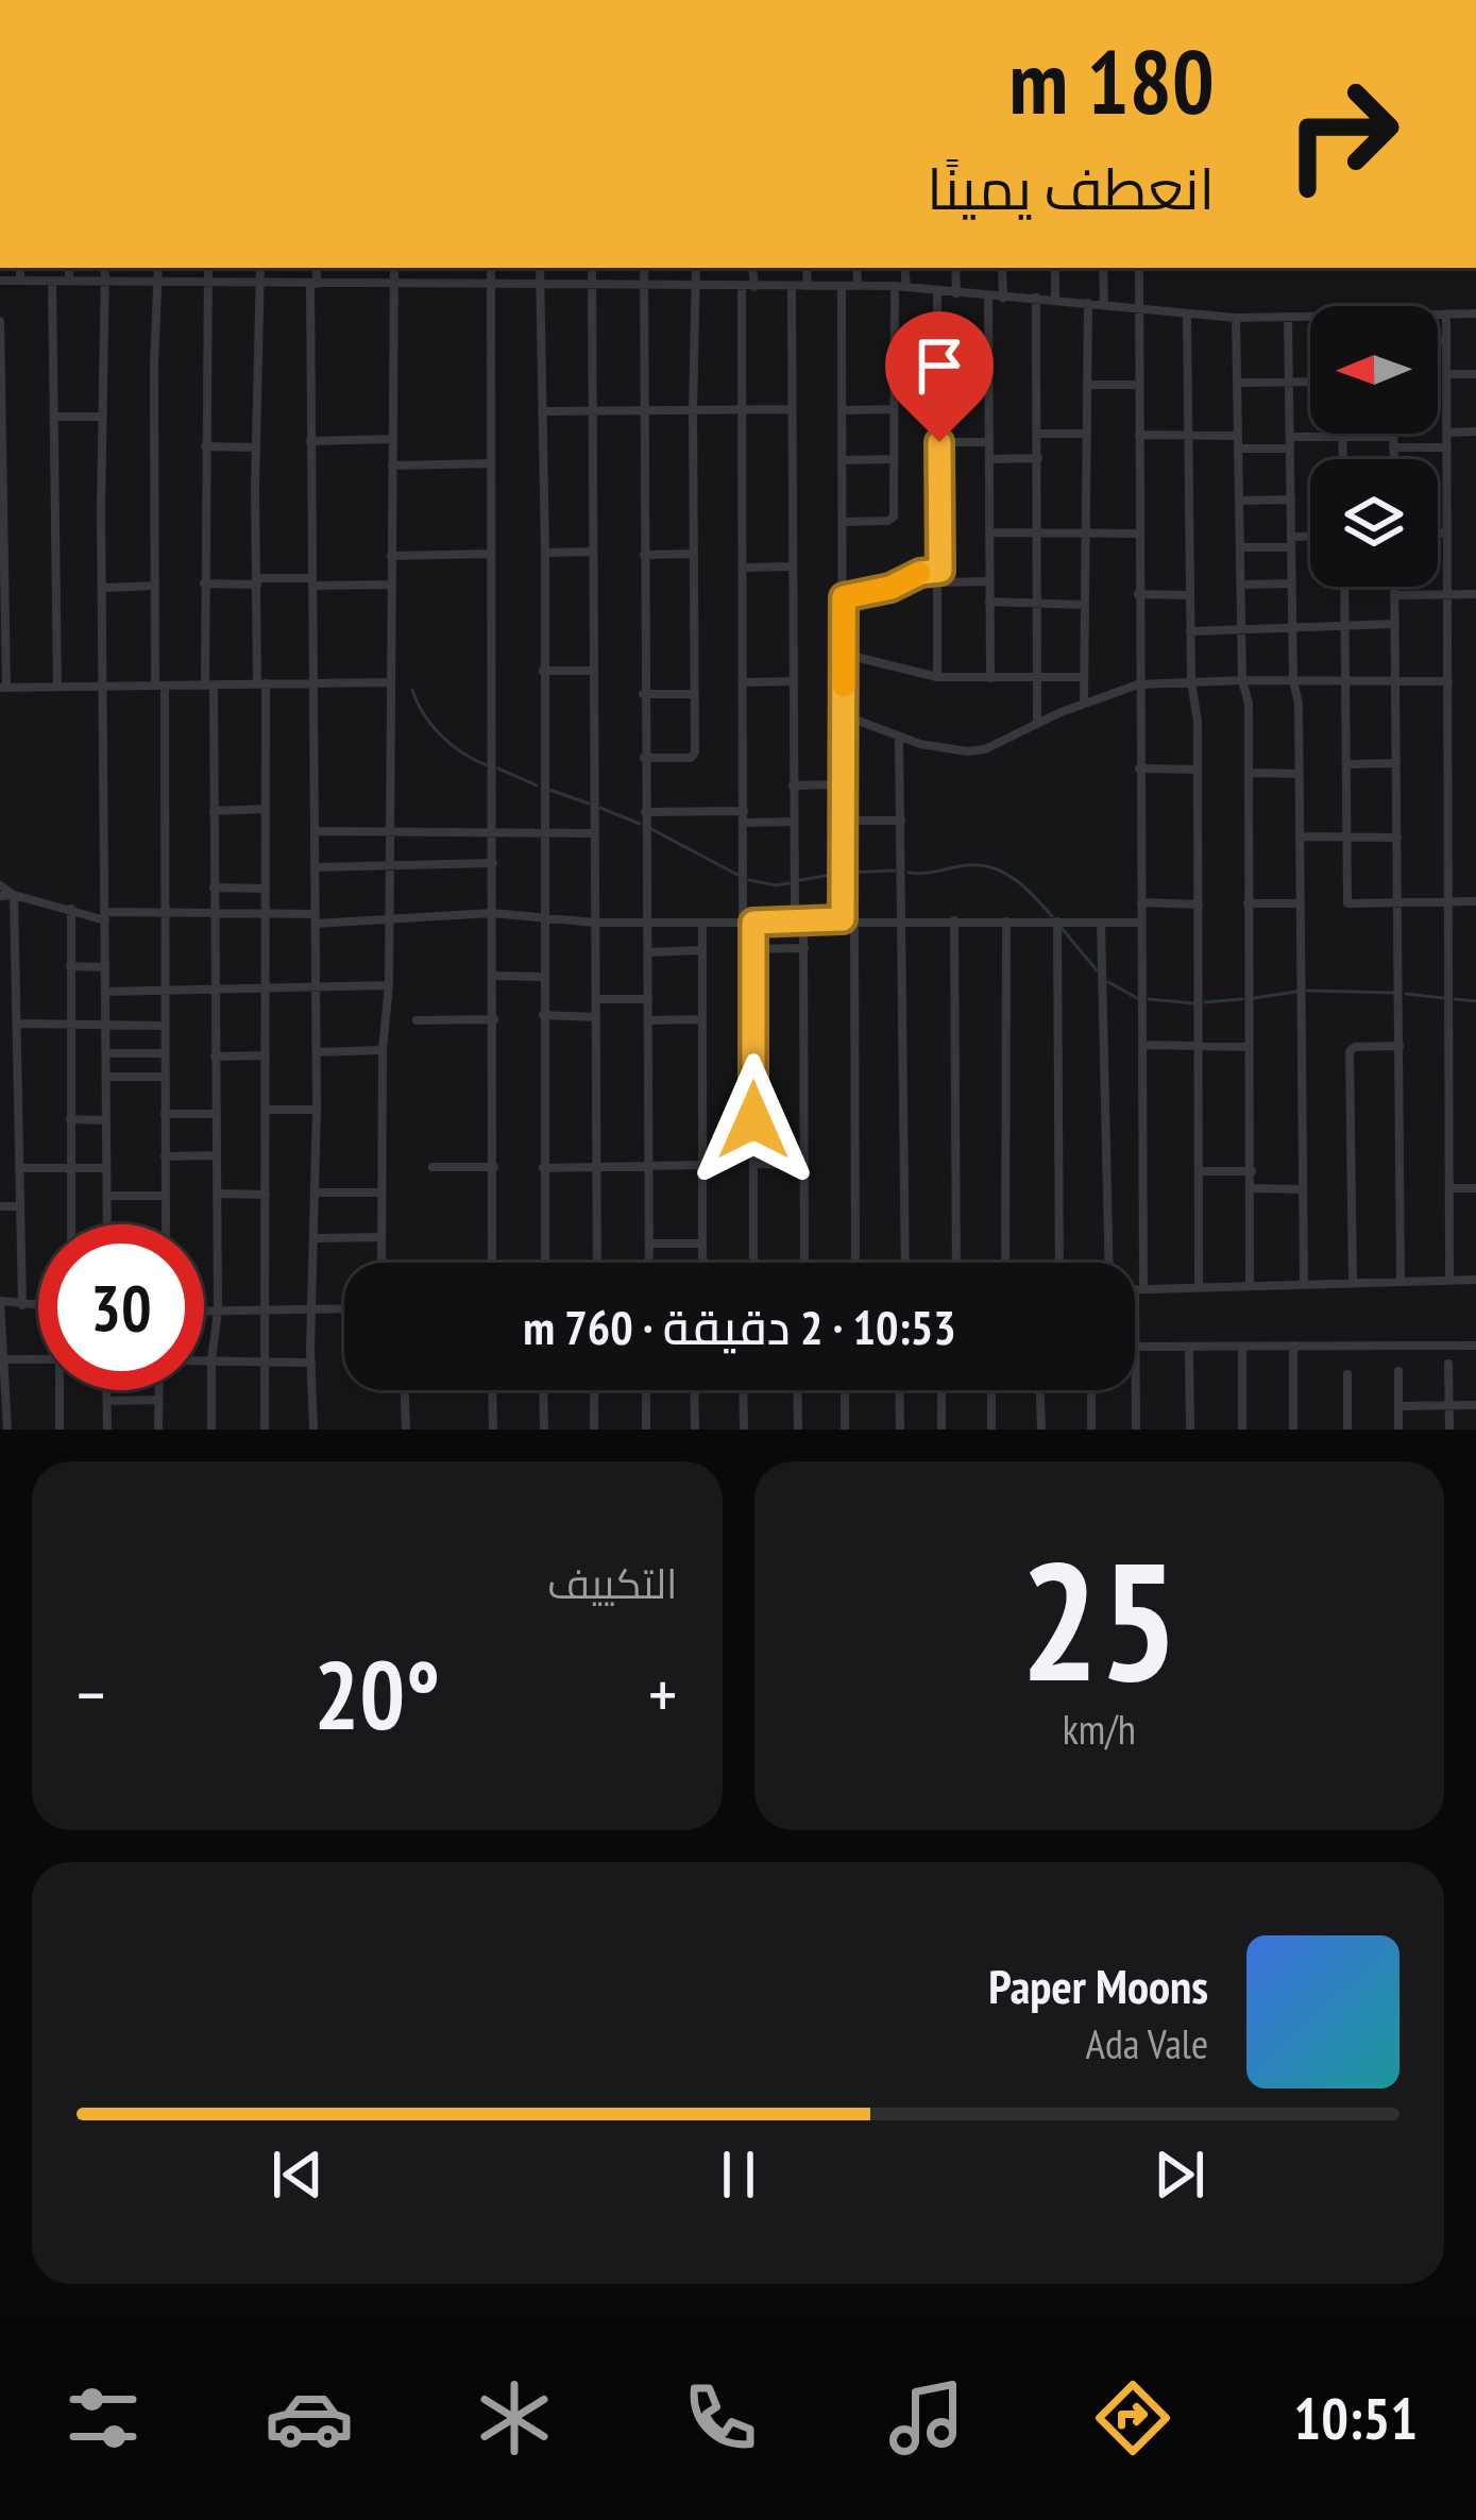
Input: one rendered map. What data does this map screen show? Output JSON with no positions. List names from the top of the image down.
{
  "north": "left",
  "page": {
    "turn": ["180 m", "انعطف يمينًا"],
    "limit": "30",
    "trip": "10:53 · 2 دقيقة · 760 m",
    "tile": [
      ["25", "km/h"],
      "التكييف"
    ],
    "heat": ["−", "20°", "+"],
    "song": ["Paper Moons", "Ada Vale"],
    "tabs": "10:51"
  }
}
